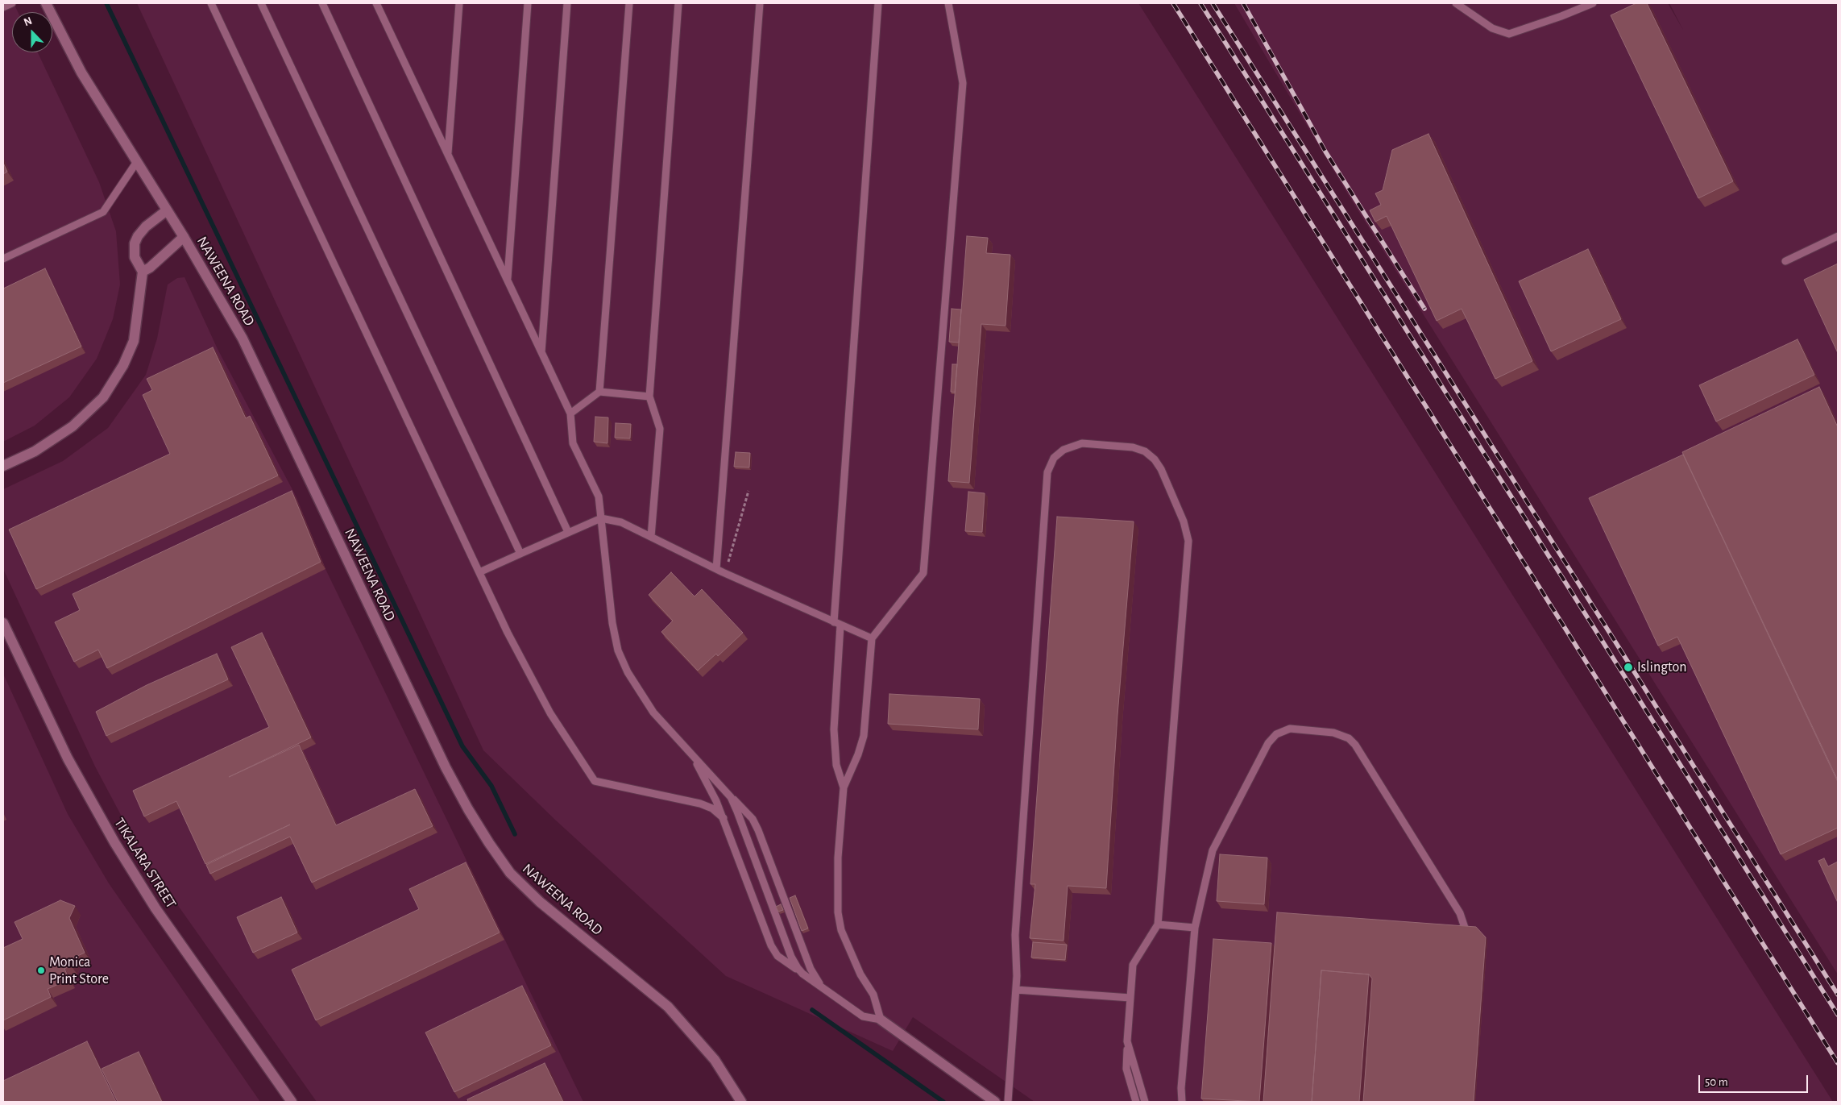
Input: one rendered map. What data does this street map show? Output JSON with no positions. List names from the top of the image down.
{
  "streets": {
    "street": ["NAWEENA ROAD", "TIKALARA STREET"]
  },
  "places": ["Islington", "Monica Print Store"],
  "scale_bar": "50 m",
  "north": "top"
}
